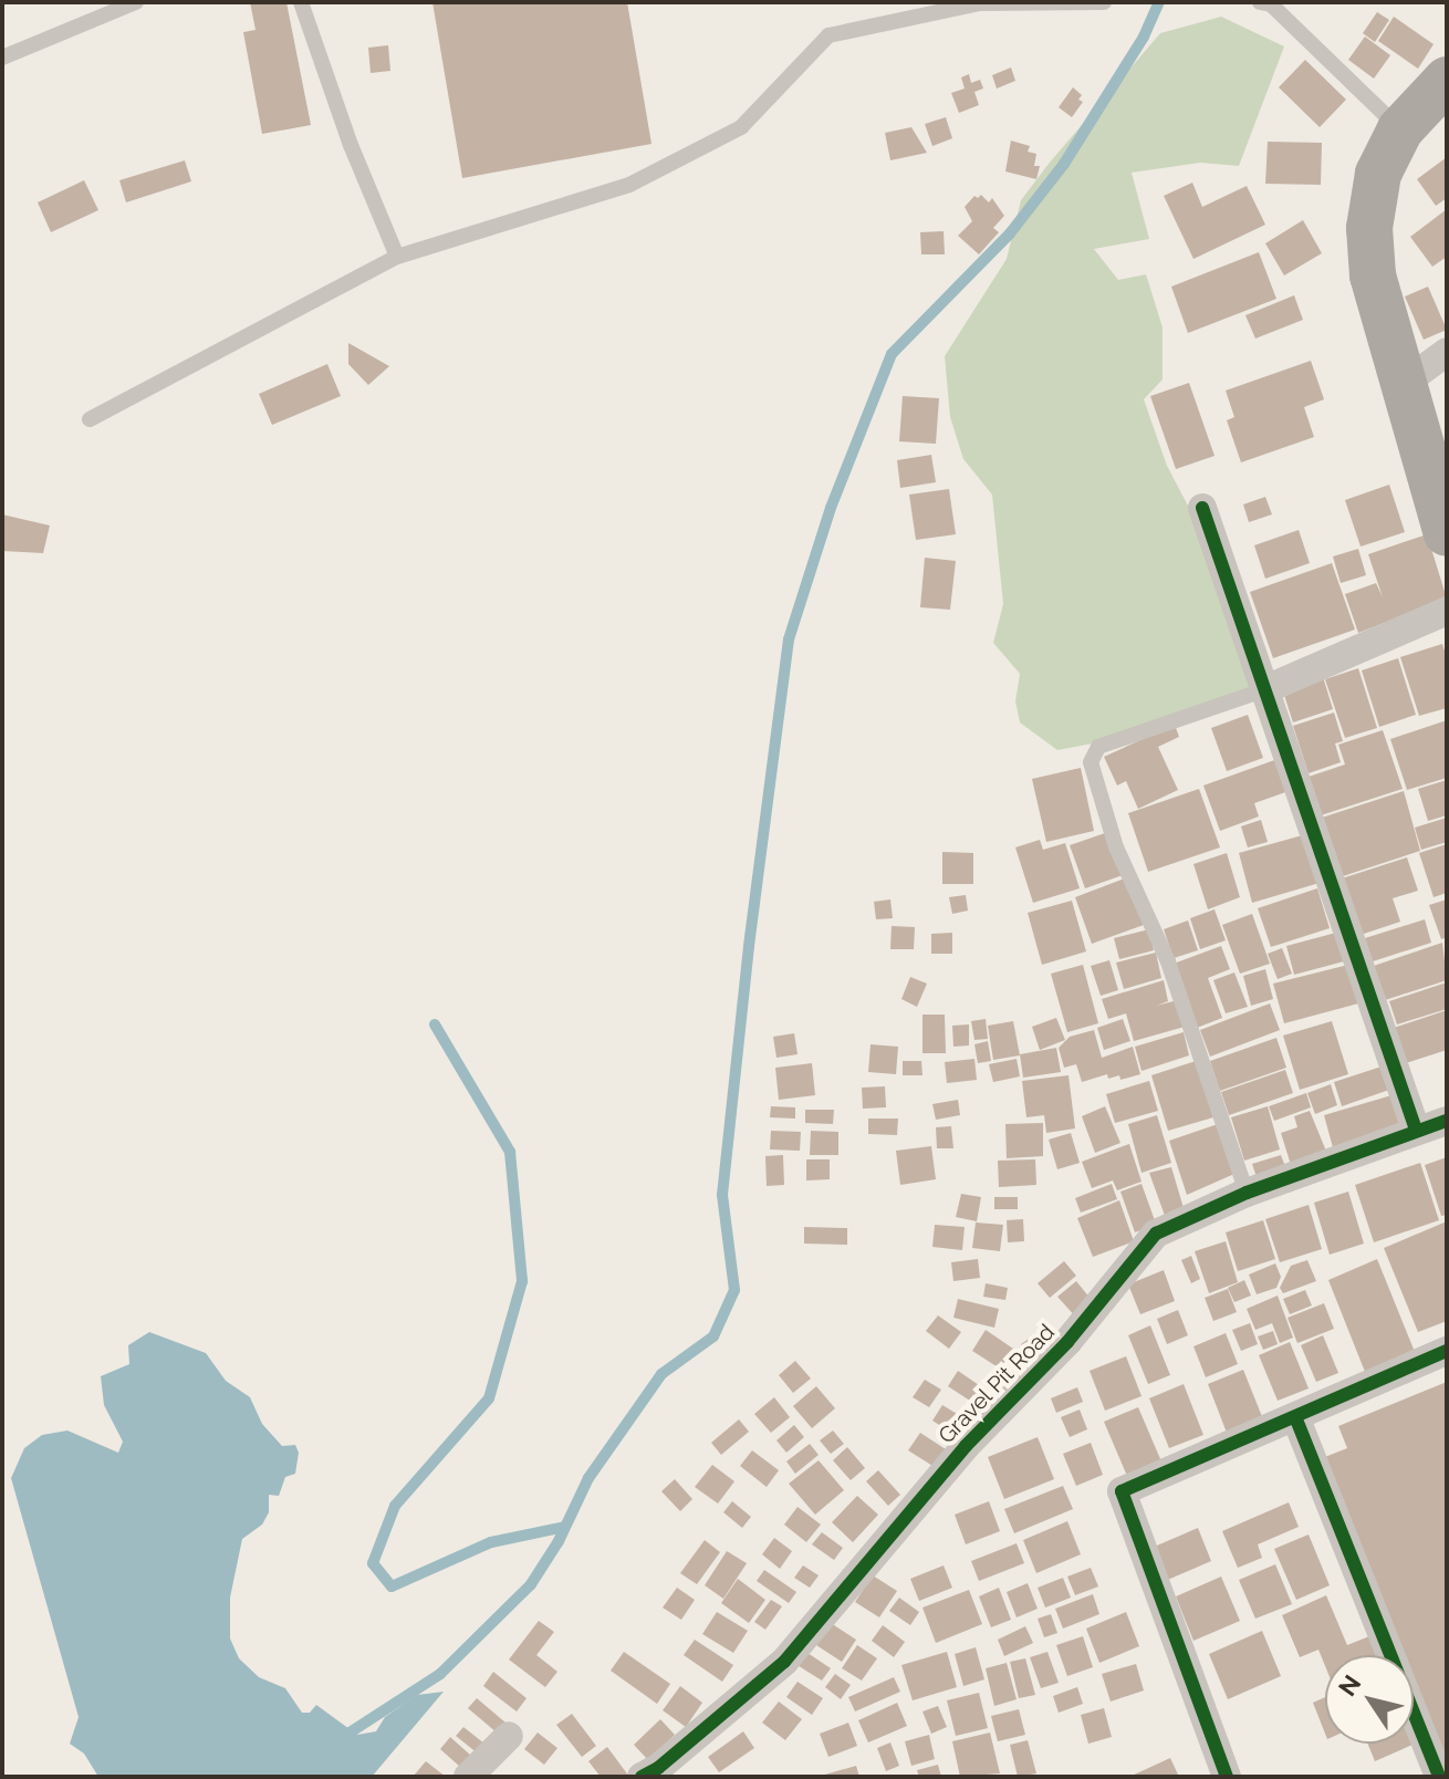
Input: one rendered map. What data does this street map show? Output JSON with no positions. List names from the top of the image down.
{
  "streets": {
    "street": ["Gravel Pit Road"]
  },
  "north": "top left"
}
